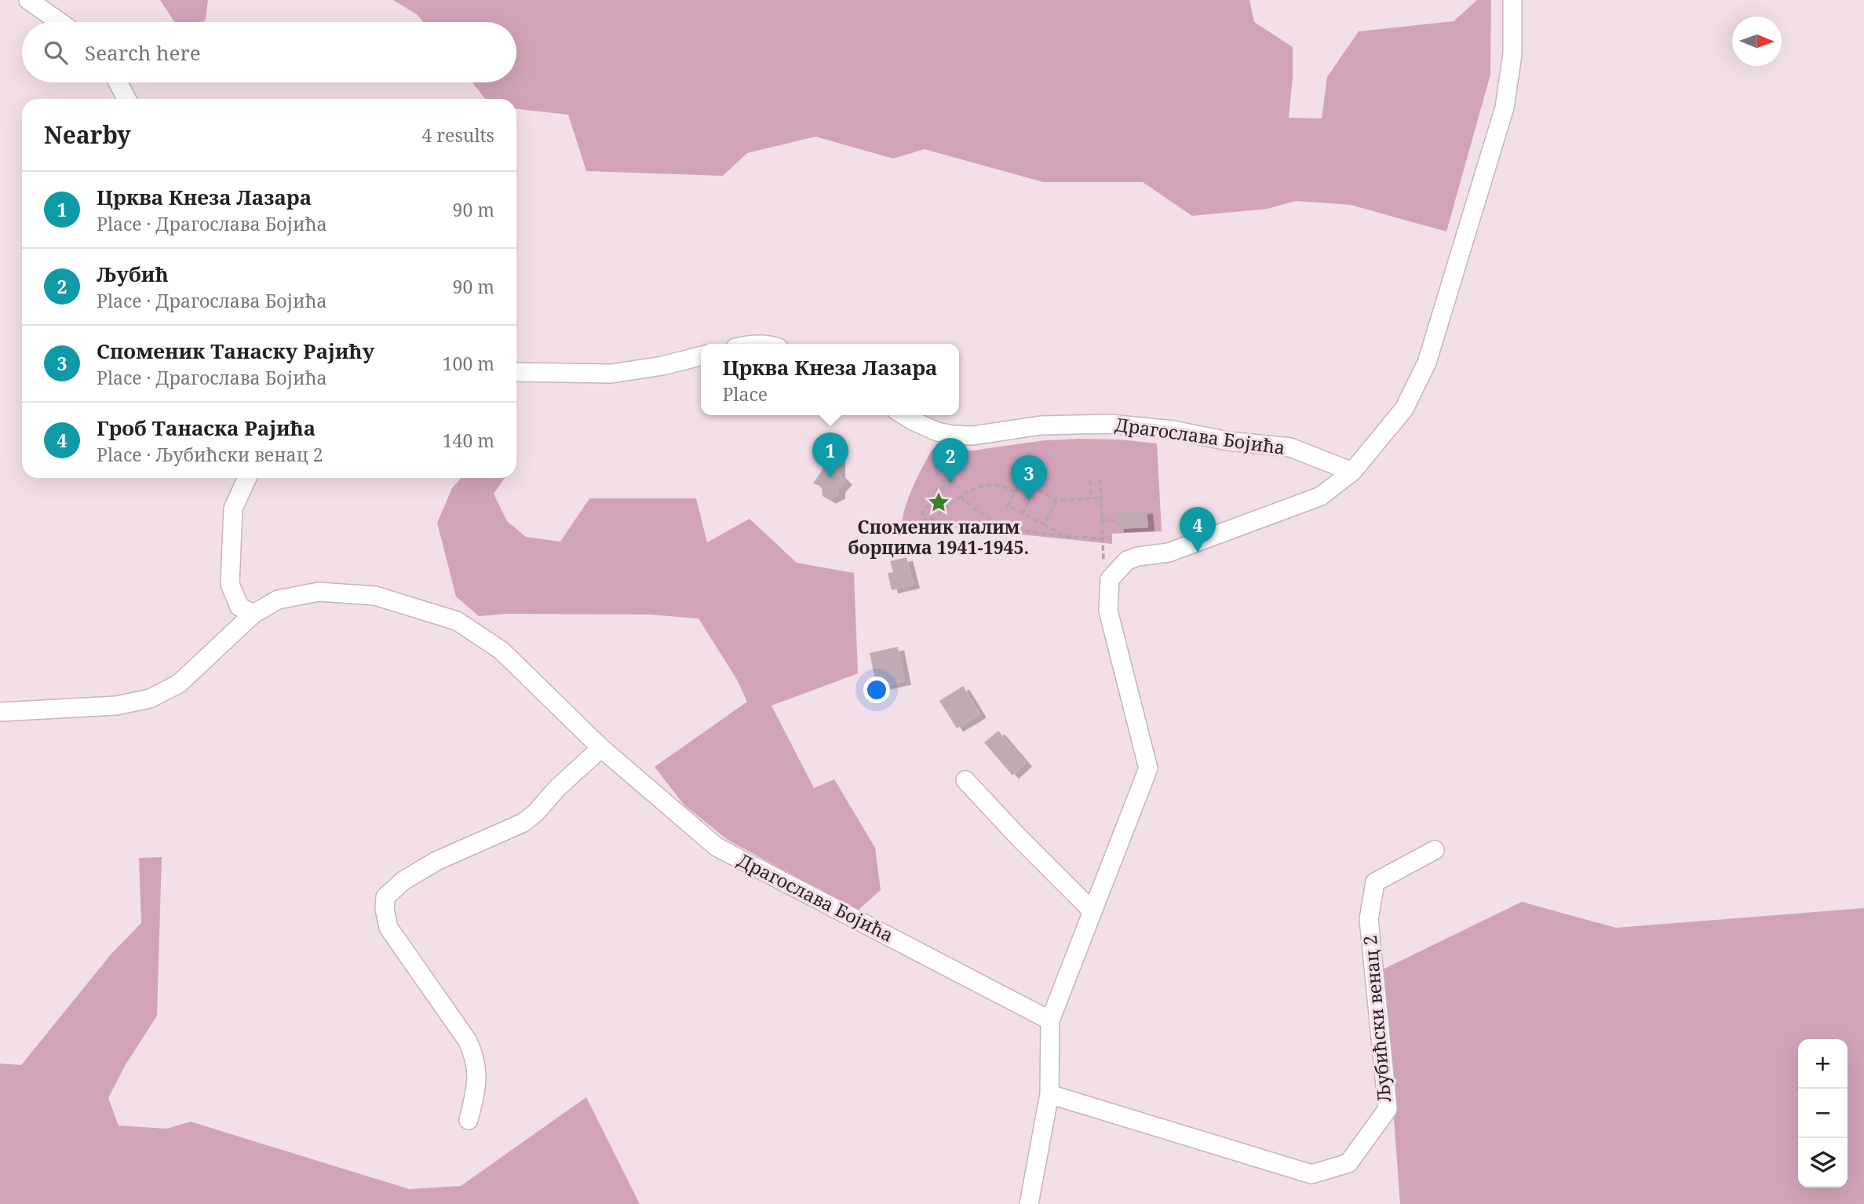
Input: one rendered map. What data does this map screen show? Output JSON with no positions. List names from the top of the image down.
{
  "streets": {
    "street": ["Драгослава Бојића", "Љубићски венац 2"]
  },
  "places": {
    "place": ["Споменик палим борцима 1941-1945."]
  },
  "north": "right",
  "page": {
    "search": "Search here",
    "heading": ["Nearby", "4 results"],
    "list": [
      {
        "mark": "1",
        "name": "Црква Кнеза Лазара",
        "note": "Place · Драгослава Бојића",
        "value": "90 m"
      },
      {
        "mark": "2",
        "name": "Љубић",
        "note": "Place · Драгослава Бојића",
        "value": "90 m"
      },
      {
        "mark": "3",
        "name": "Споменик Танаску Рајићу",
        "note": "Place · Драгослава Бојића",
        "value": "100 m"
      },
      {
        "mark": "4",
        "name": "Гроб Танаска Рајића",
        "note": "Place · Љубићски венац 2",
        "value": "140 m"
      }
    ],
    "popup": ["Црква Кнеза Лазара", "Place"],
    "pins": [
      "1",
      "2",
      "3",
      "4"
    ],
    "map_buttons": ["+", "−"]
  }
}
